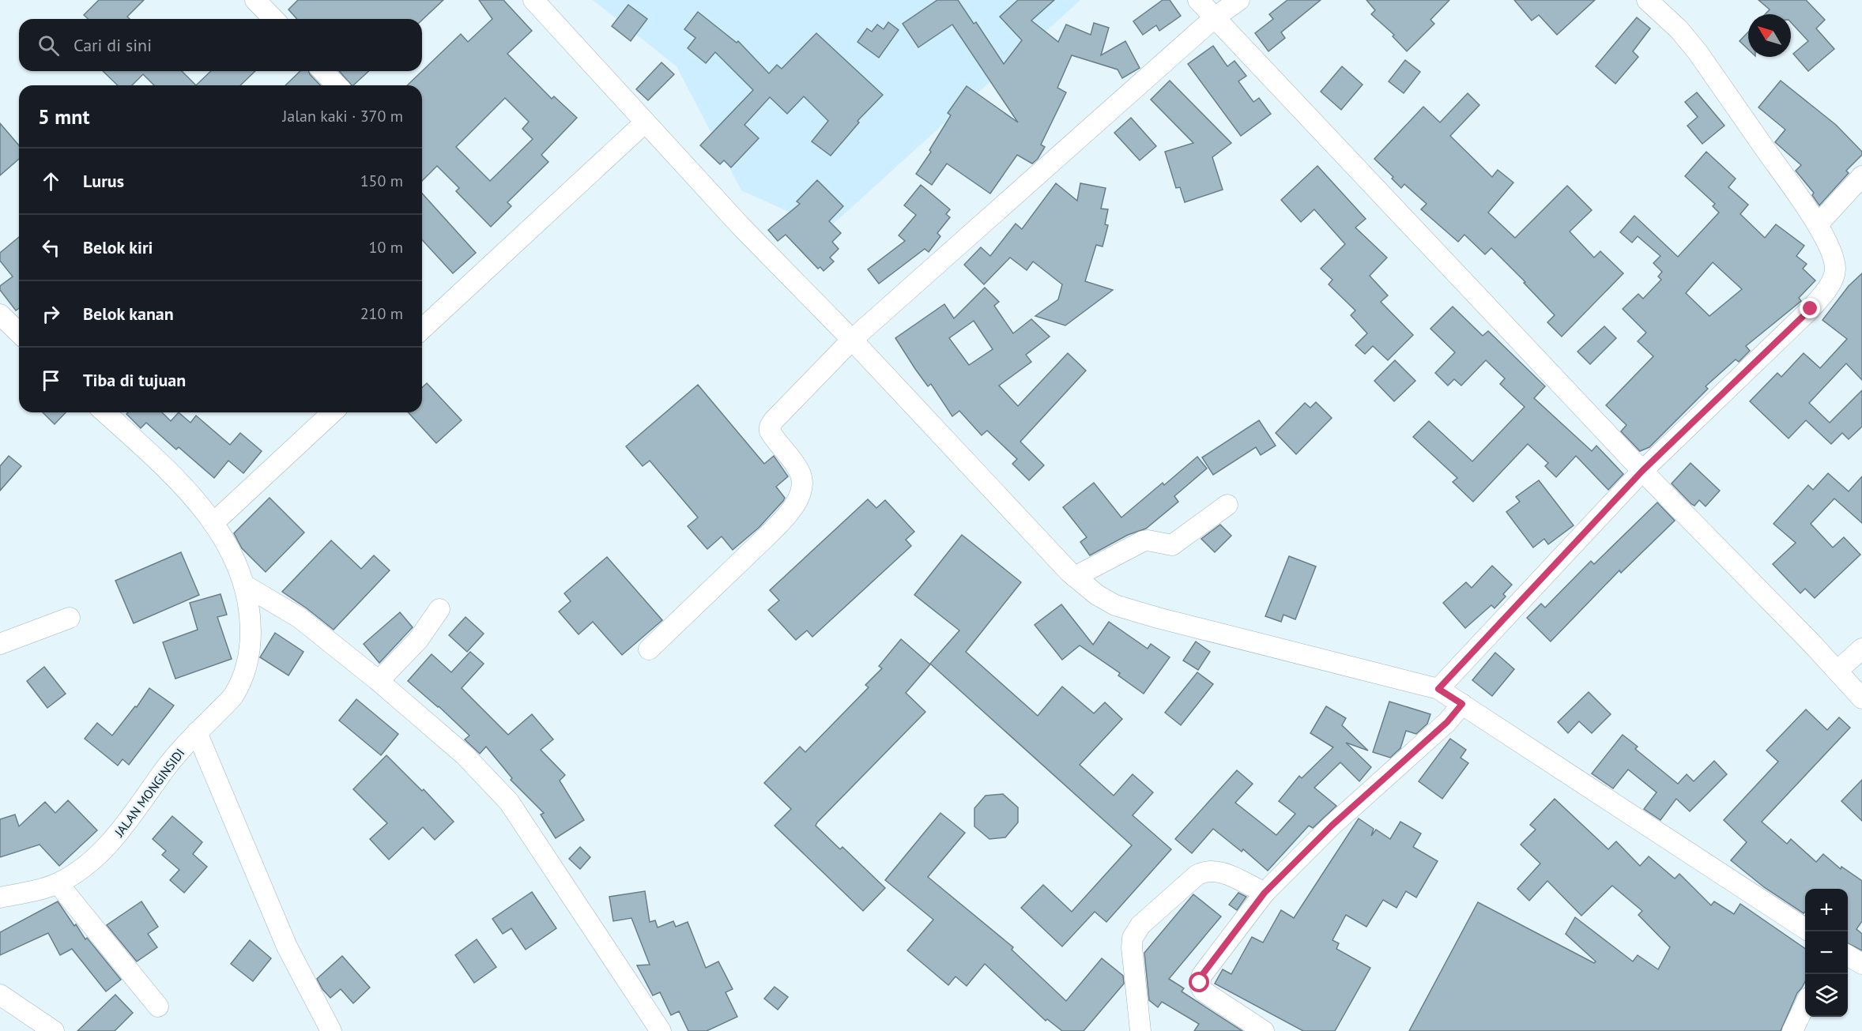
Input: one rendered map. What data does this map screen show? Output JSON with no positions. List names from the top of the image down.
{
  "streets": {
    "street": ["JALAN MONGINSIDI"]
  },
  "north": "top left",
  "page": {
    "search": "Cari di sini",
    "heading": ["5 mnt", "Jalan kaki · 370 m"],
    "list": [
      ["Lurus", "150 m"],
      ["Belok kiri", "10 m"],
      ["Belok kanan", "210 m"],
      "Tiba di tujuan"
    ],
    "map_buttons": ["+", "−"]
  }
}
